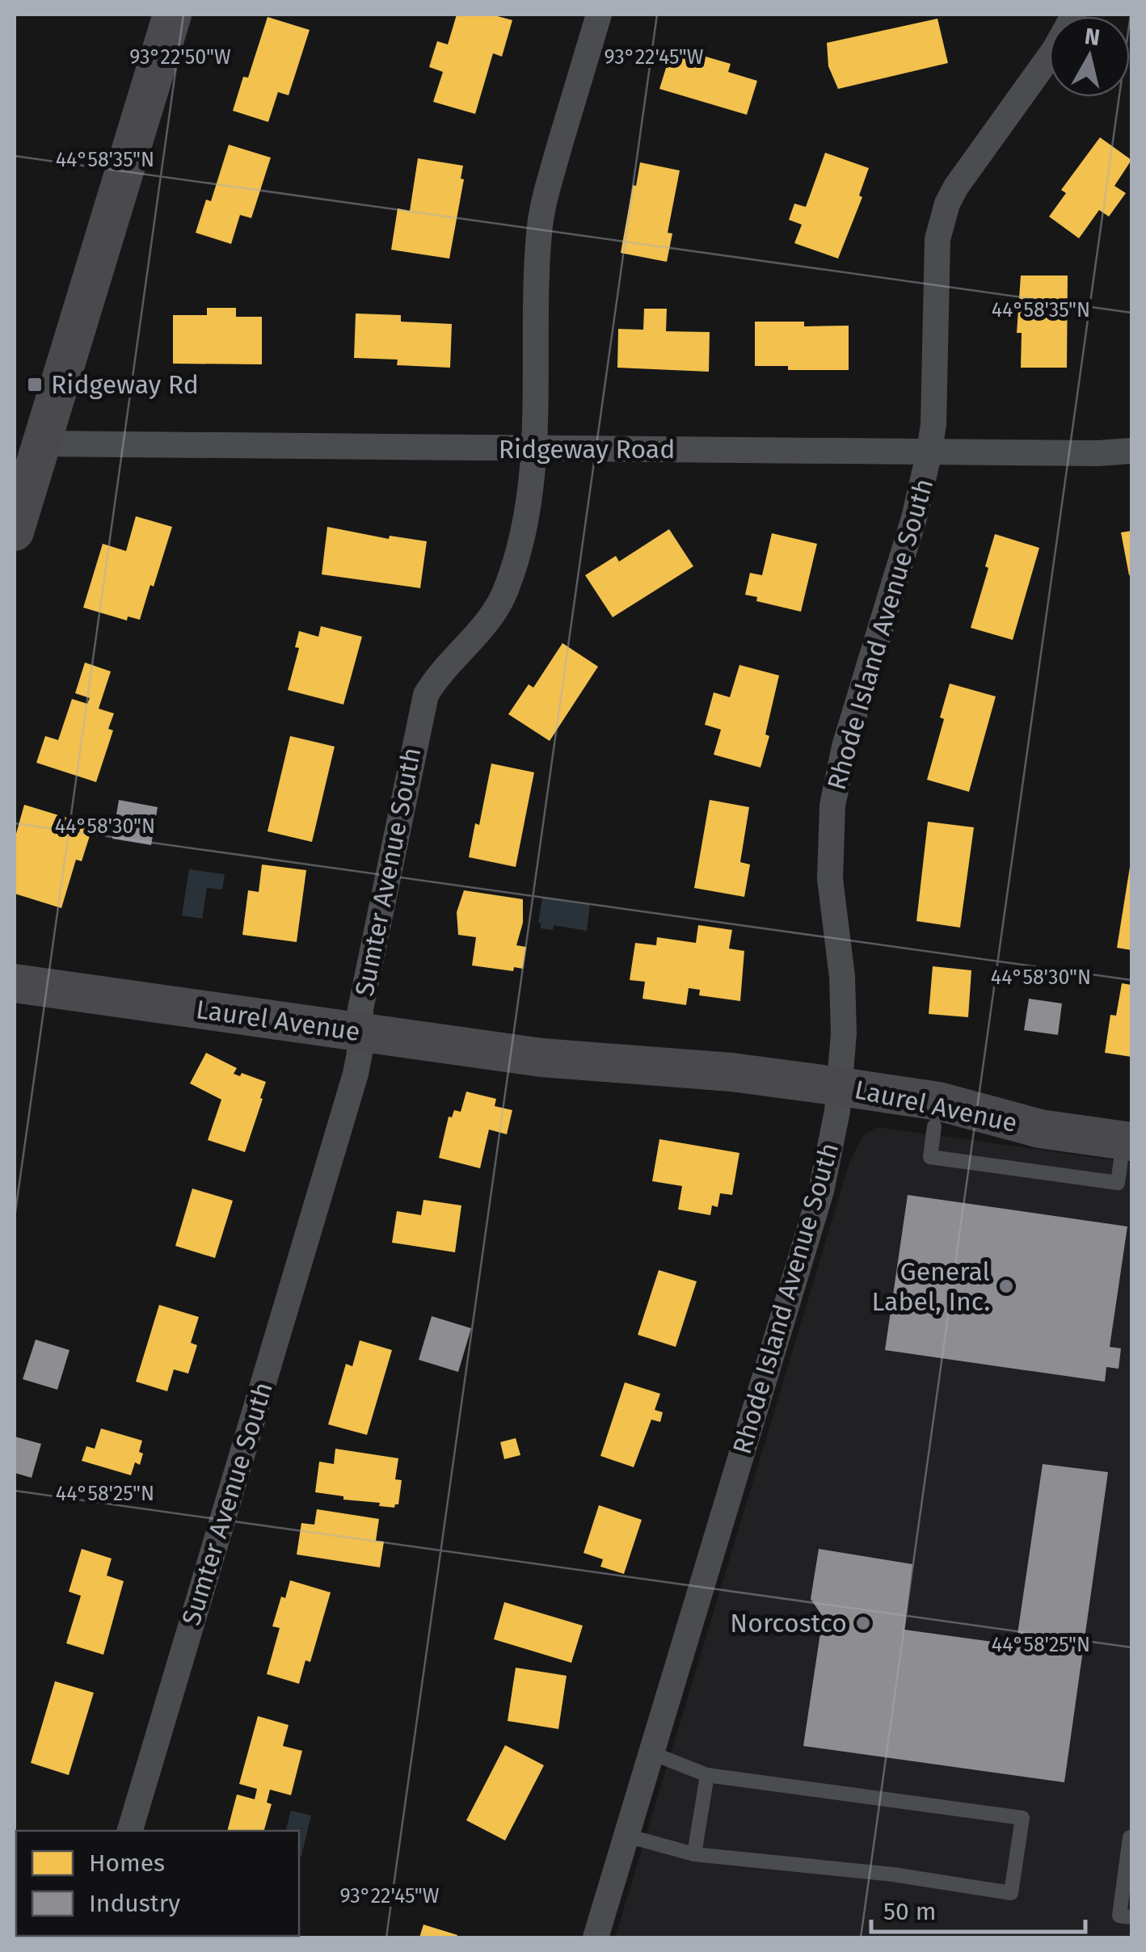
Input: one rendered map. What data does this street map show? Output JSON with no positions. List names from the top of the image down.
{
  "streets": {
    "street": [
      "Ridgeway Road",
      "Rhode Island Avenue South",
      "Sumter Avenue South",
      "Laurel Avenue"
    ]
  },
  "crossings": [
    ["Ridgeway Road", "Rhode Island Avenue South"],
    ["Ridgeway Road", "Sumter Avenue South"],
    ["Rhode Island Avenue South", "Laurel Avenue"],
    ["Sumter Avenue South", "Laurel Avenue"]
  ],
  "places": {
    "transit": ["Ridgeway Rd"],
    "other": ["General Label, Inc.", "Norcostco"]
  },
  "legend": ["Homes", "Industry"],
  "scale_bar": "50 m",
  "north": "top",
  "coordinates": [
    "93°22'50\"W",
    "93°22'45\"W",
    "44°58'35\"N",
    "44°58'30\"N",
    "44°58'25\"N"
  ]
}
